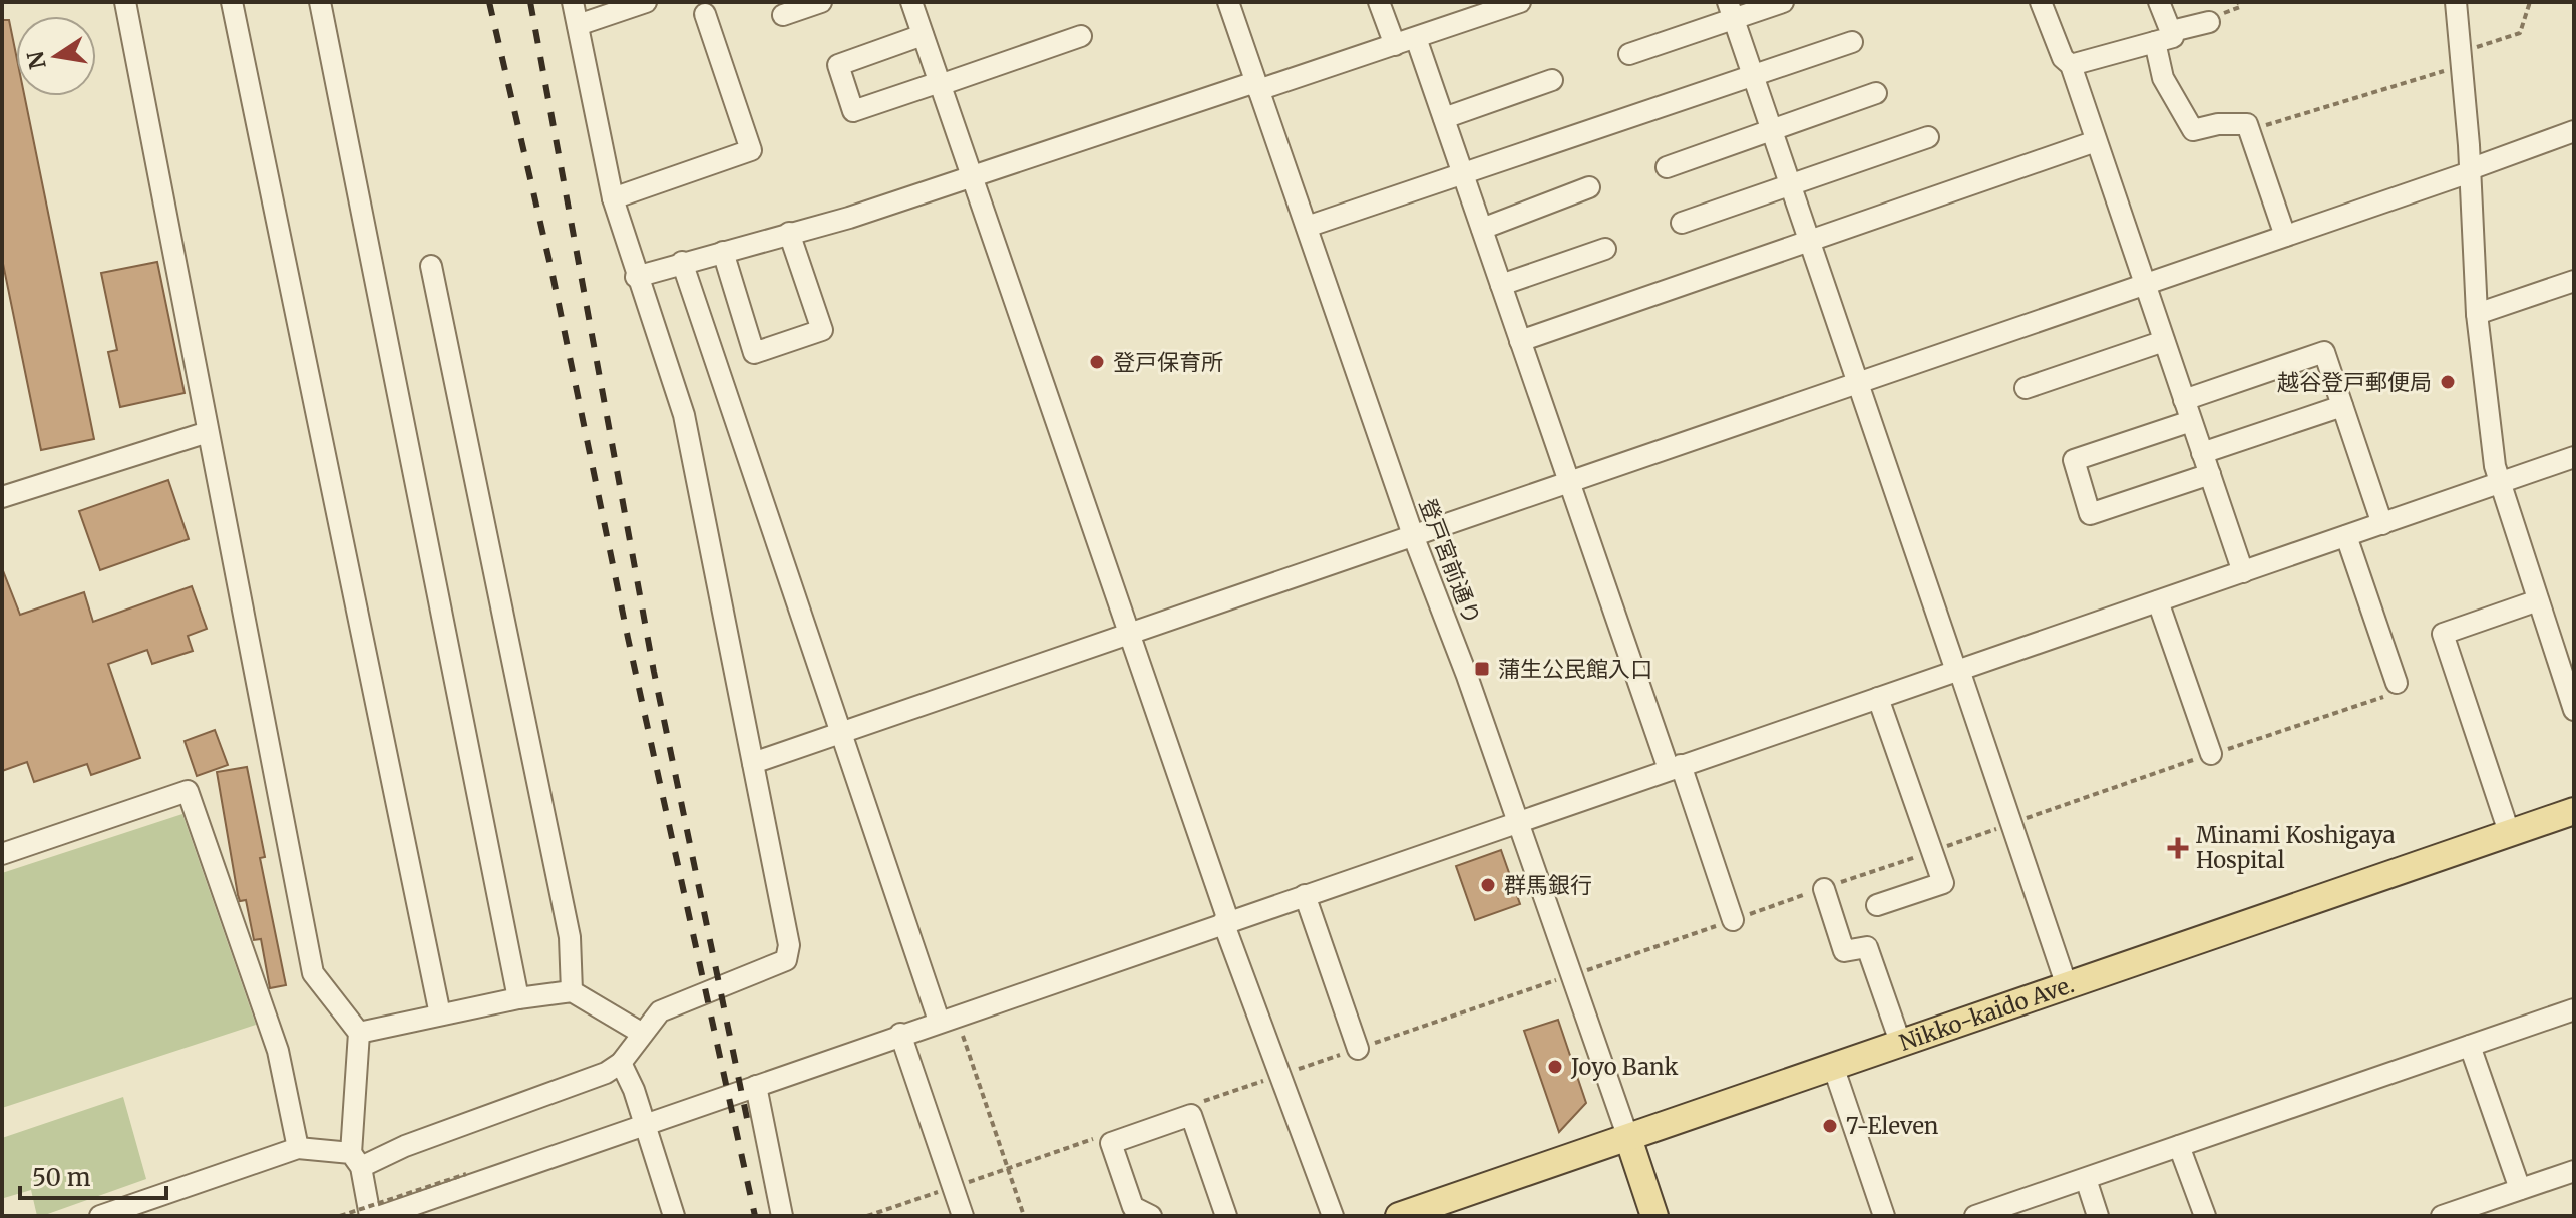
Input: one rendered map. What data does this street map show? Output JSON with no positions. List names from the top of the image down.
{
  "streets": {
    "main road": ["Nikko-kaido Ave."],
    "street": ["登戸宮前通り"]
  },
  "crossings": [
    ["登戸宮前通り", "Nikko-kaido Ave."]
  ],
  "places": {
    "other": [
      "登戸保育所",
      "越谷登戸郵便局",
      "群馬銀行",
      "Joyo Bank",
      "7-Eleven"
    ],
    "transit": ["蒲生公民館入口"],
    "health": ["Minami Koshigaya Hospital"]
  },
  "scale_bar": "50 m",
  "north": "left"
}
